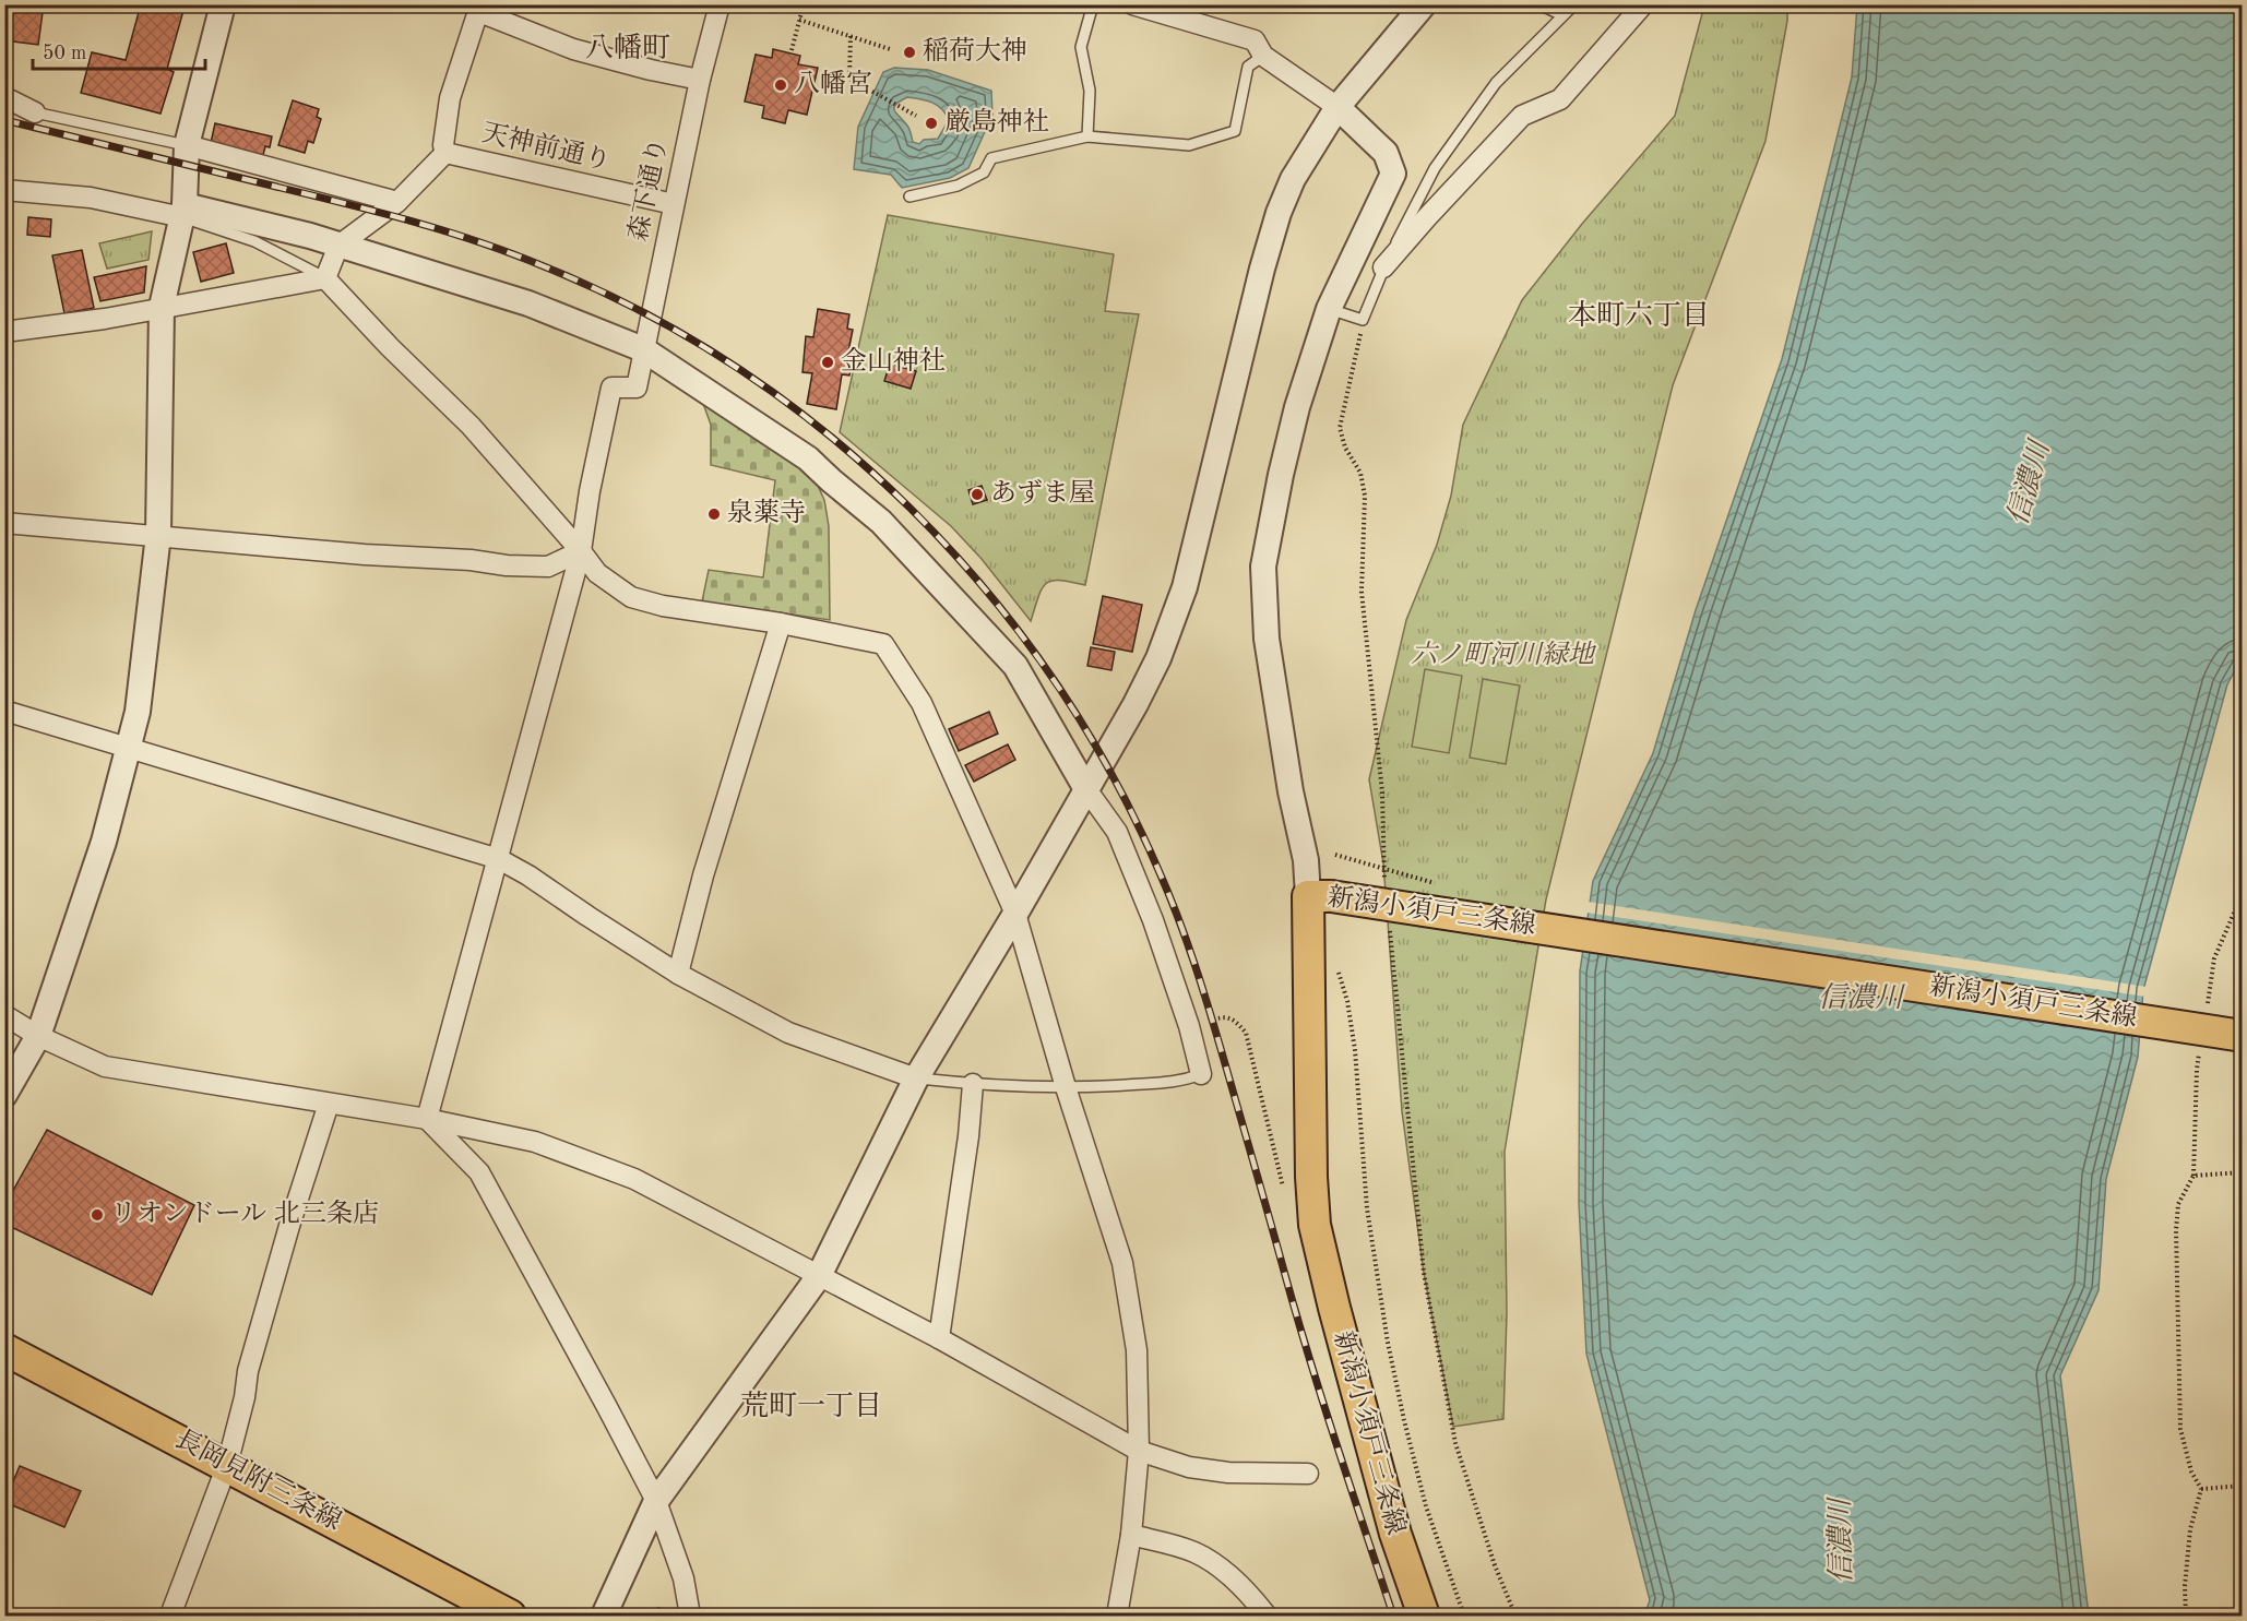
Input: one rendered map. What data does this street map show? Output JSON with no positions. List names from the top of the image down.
{
  "streets": {
    "main road": ["新潟小須戸三条線", "長岡見附三条線"],
    "street": ["天神前通り", "森下通り"]
  },
  "crossings": [
    ["天神前通り", "森下通り"]
  ],
  "districts": ["八幡町", "本町六丁目", "荒町一丁目"],
  "water": ["信濃川"],
  "parks": ["六ノ町河川緑地"],
  "places": [
    "稲荷大神",
    "八幡宮",
    "厳島神社",
    "金山神社",
    "あずま屋",
    "泉薬寺",
    "リオンドール 北三条店"
  ],
  "scale_bar": "50 m"
}
